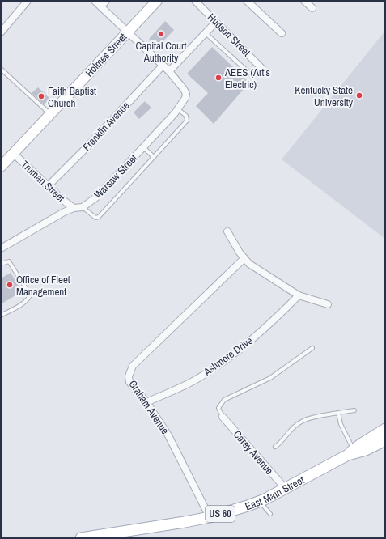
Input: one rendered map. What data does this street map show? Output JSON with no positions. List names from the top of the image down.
{
  "streets": {
    "main road": ["Holmes Street", "East Main Street", "US 60"],
    "street": [
      "Hudson Street",
      "Franklin Avenue",
      "Warsaw Street",
      "Truman Street",
      "Ashmore Drive",
      "Graham Avenue",
      "Carey Avenue"
    ]
  },
  "crossings": [
    ["Holmes Street", "Truman Street"],
    ["Franklin Avenue", "Truman Street"],
    ["Ashmore Drive", "Graham Avenue"],
    ["Graham Avenue", "East Main Street"],
    ["Carey Avenue", "East Main Street"]
  ],
  "places": [
    "Capital Court Authority",
    "AEES (Art's Electric)",
    "Kentucky State University",
    "Faith Baptist Church",
    "Office of Fleet Management"
  ]
}
